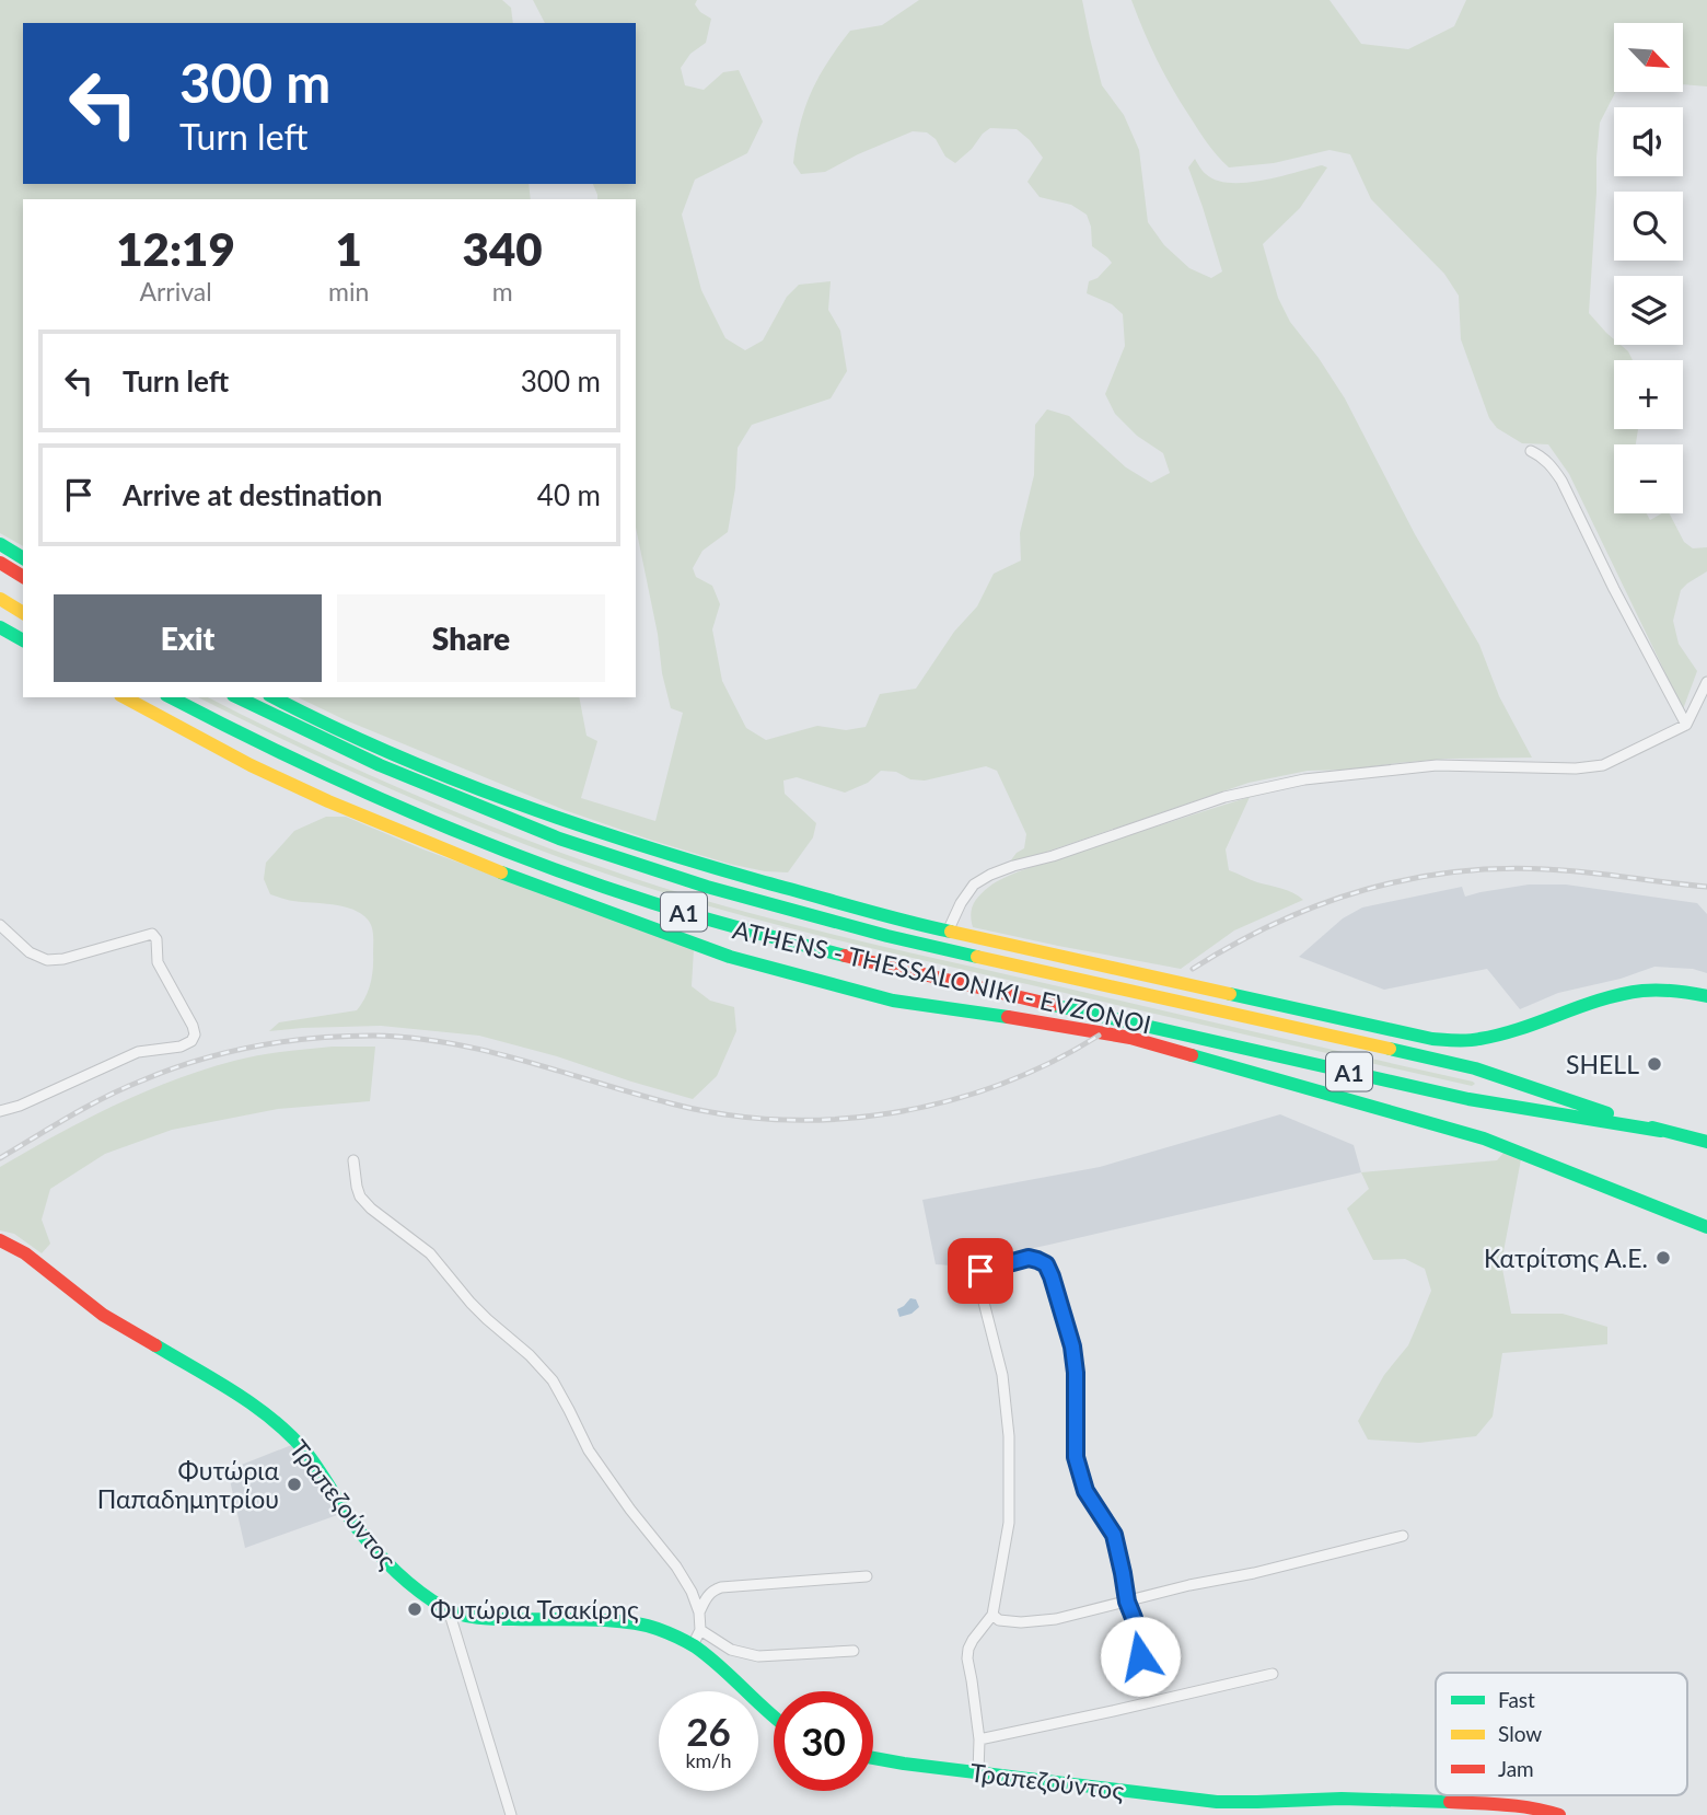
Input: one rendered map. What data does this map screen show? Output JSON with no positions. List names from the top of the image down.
{
  "streets": {
    "main road": ["Α1", "ATHENS - THESSALONIKI - EVZONOI", "Τραπεζούντος"]
  },
  "places": [
    "SHELL",
    "Κατρίτσης Α.Ε.",
    "Φυτώρια Παπαδημητρίου",
    "Φυτώρια Τσακίρης"
  ],
  "legend": ["Fast", "Slow", "Jam"],
  "north": "bottom right",
  "page": {
    "map_buttons": ["+", "−"],
    "turn": ["300 m", "Turn left"],
    "eta": [
      "12:19",
      "Arrival",
      "1",
      "min",
      "340",
      "m"
    ],
    "list": [
      {
        "name": "Turn left",
        "value": "300 m"
      },
      {
        "name": "Arrive at destination",
        "value": "40 m"
      }
    ],
    "buttons": ["Exit", "Share"],
    "speed": "26 km/h",
    "limit": "30"
  }
}
